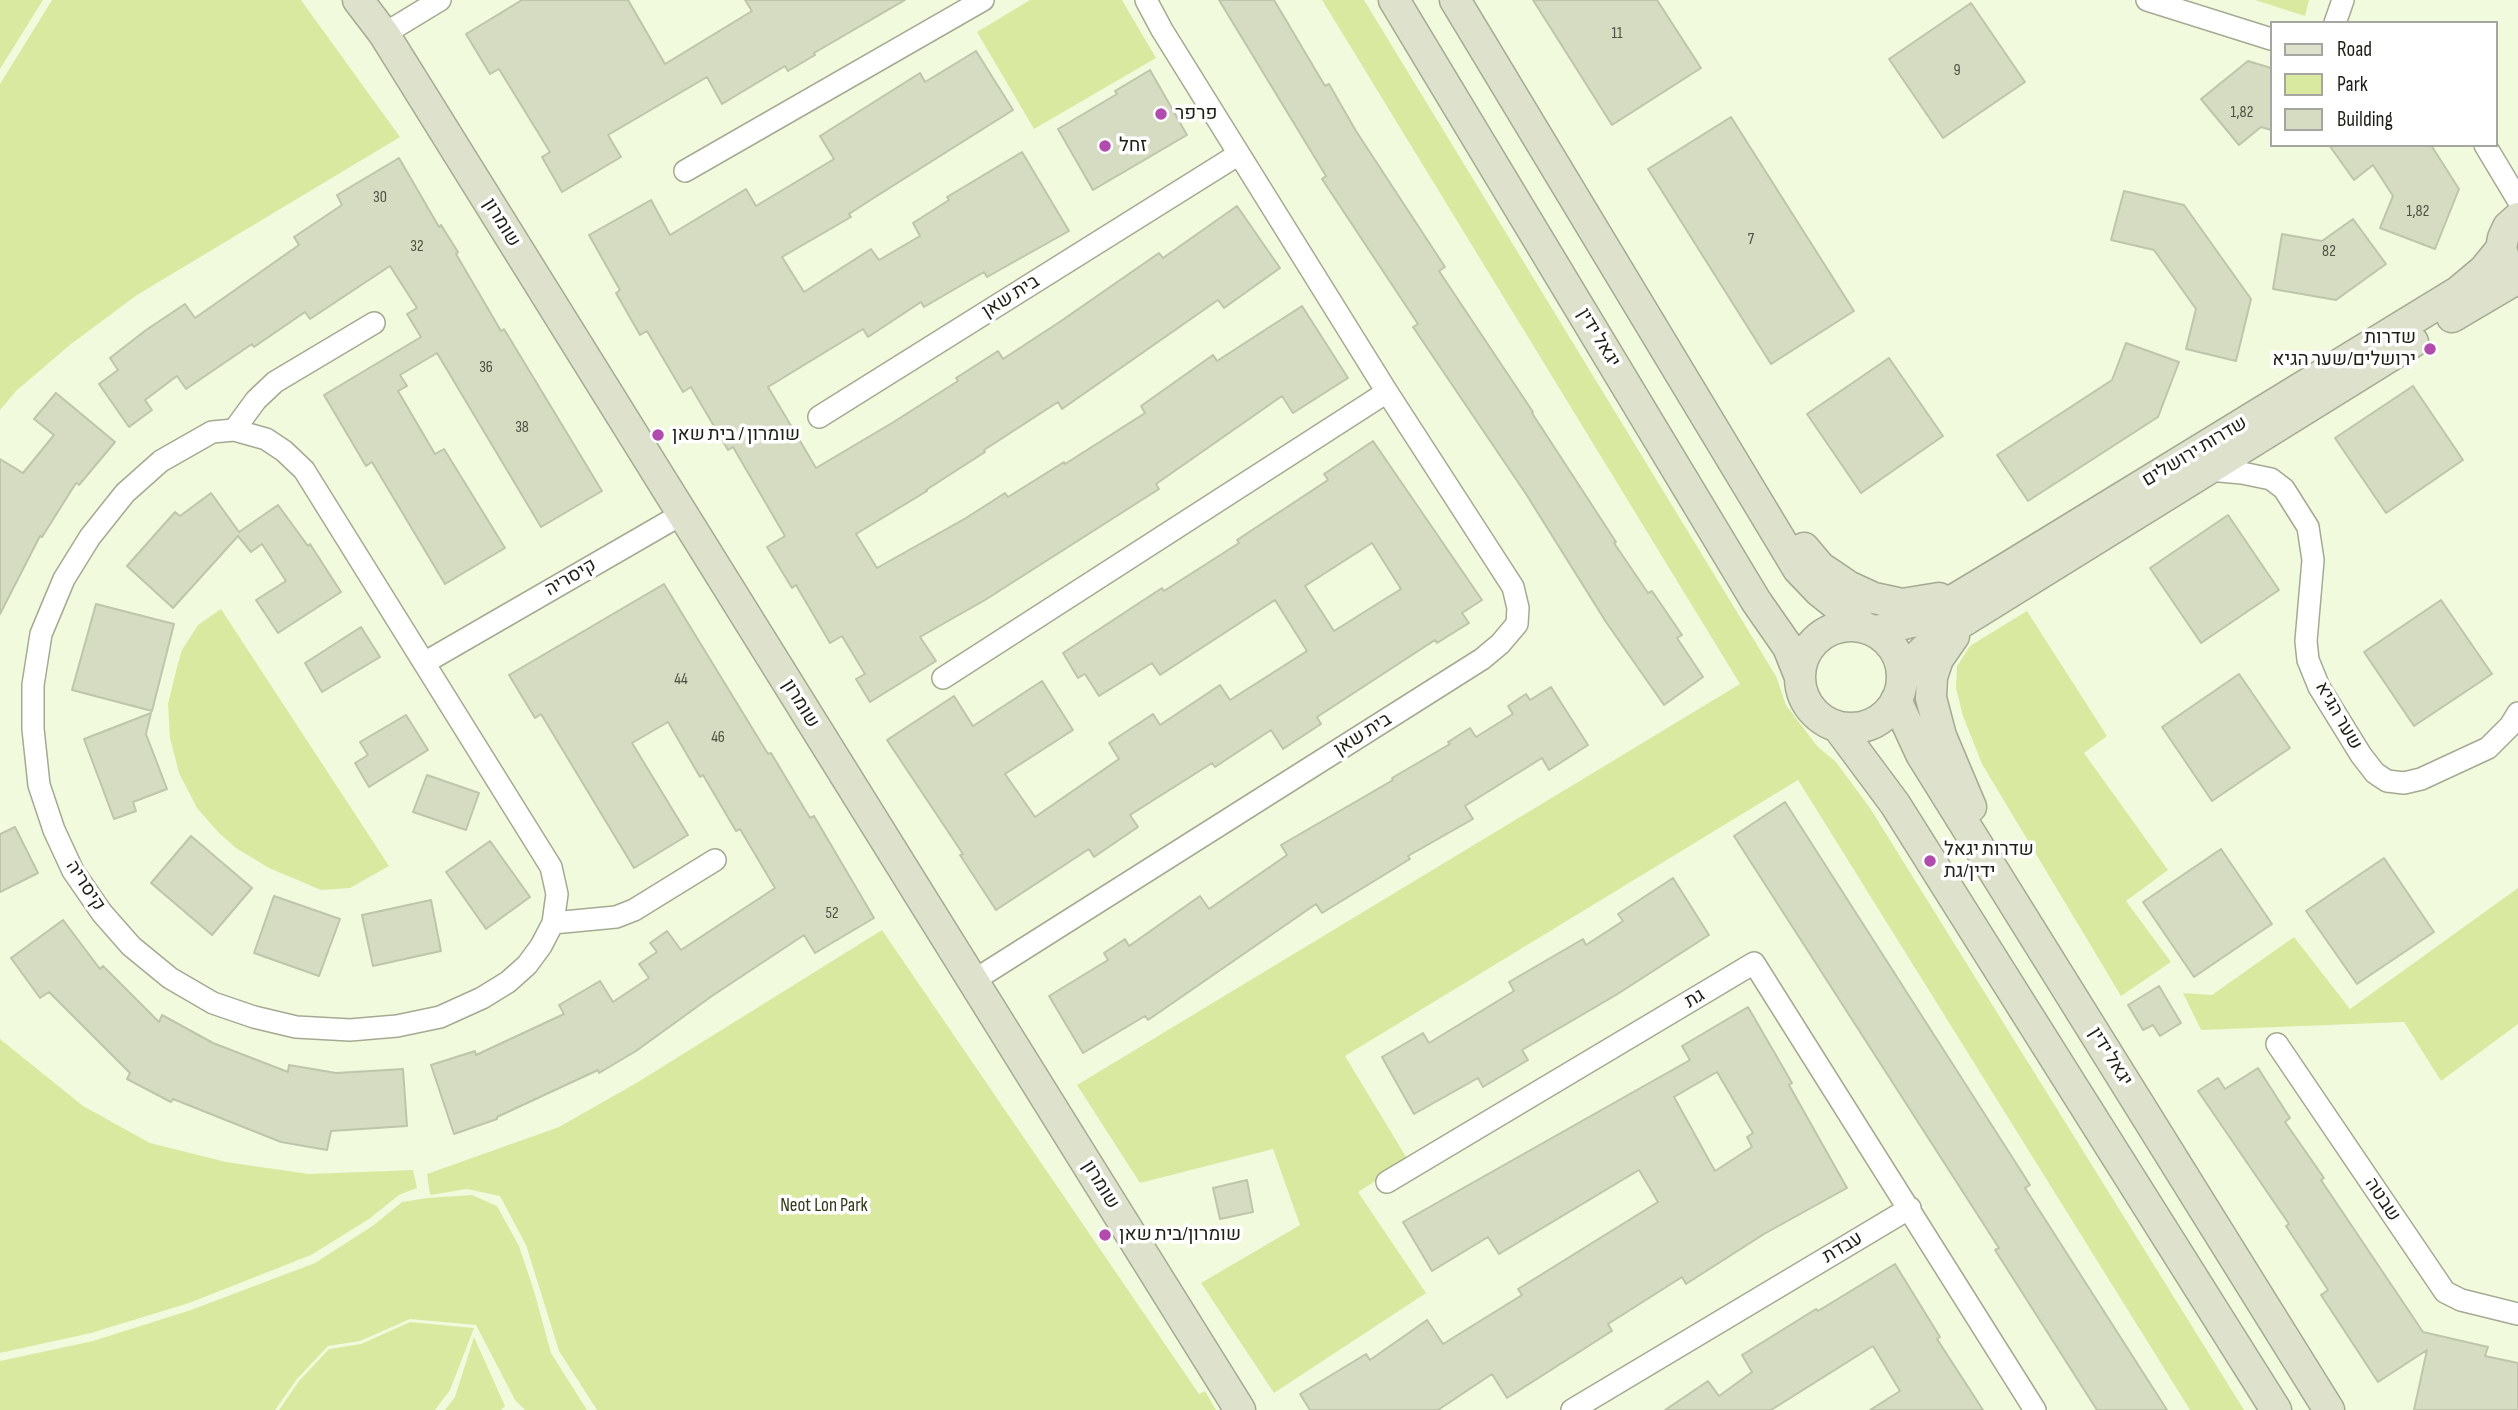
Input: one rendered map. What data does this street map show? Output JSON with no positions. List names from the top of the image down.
{
  "streets": {
    "main road": ["שומרון", "יגאל ידין", "שדרות ירושלים"],
    "street": [
      "בית שאן",
      "קיסריה",
      "שער הגיא",
      "גת",
      "שבטה",
      "עבדת"
    ]
  },
  "crossings": [
    ["שומרון", "בית שאן"],
    ["שומרון", "קיסריה"],
    ["יגאל ידין", "שדרות ירושלים"],
    ["שדרות ירושלים", "שער הגיא"],
    ["גת", "עבדת"]
  ],
  "parks": ["Neot Lon Park"],
  "places": [
    "פרפר",
    "זחל",
    "שדרות ירושלים/שער הגיא",
    "שומרון / בית שאן",
    "שדרות יגאל ידין/גת",
    "שומרון/בית שאן"
  ],
  "house_numbers": [
    "11",
    "9",
    "1,82",
    "30",
    "1,82",
    "7",
    "32",
    "82",
    "36",
    "38",
    "44",
    "46",
    "52"
  ],
  "legend": ["Road", "Park", "Building"]
}
